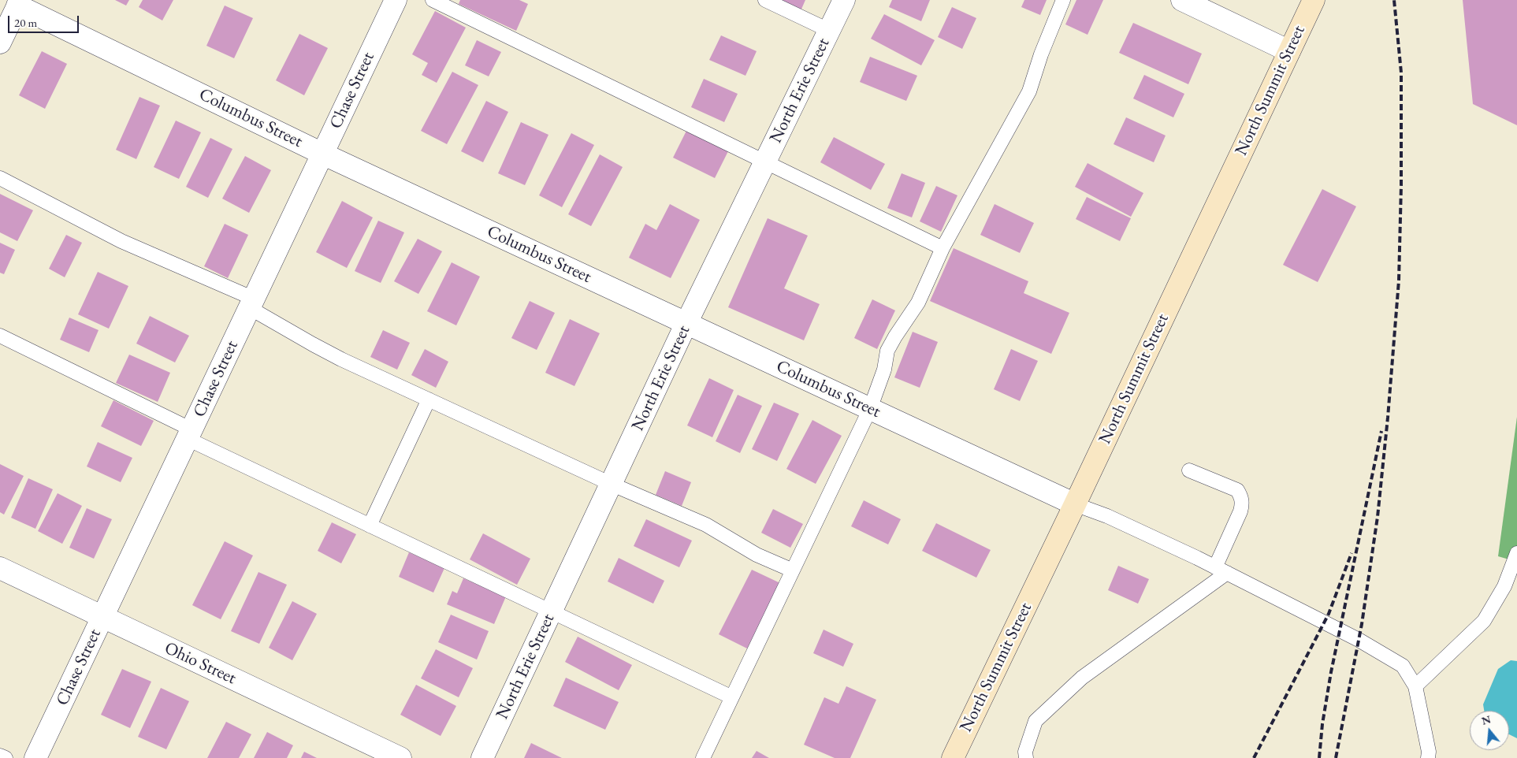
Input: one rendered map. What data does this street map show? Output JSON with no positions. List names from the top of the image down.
{
  "streets": {
    "main road": ["North Summit Street"],
    "street": [
      "Chase Street",
      "North Erie Street",
      "Columbus Street",
      "Ohio Street"
    ]
  },
  "crossings": [
    ["Chase Street", "Columbus Street"],
    ["Chase Street", "Ohio Street"],
    ["North Erie Street", "Columbus Street"],
    ["North Summit Street", "Columbus Street"]
  ],
  "scale_bar": "20 m",
  "north": "top"
}
